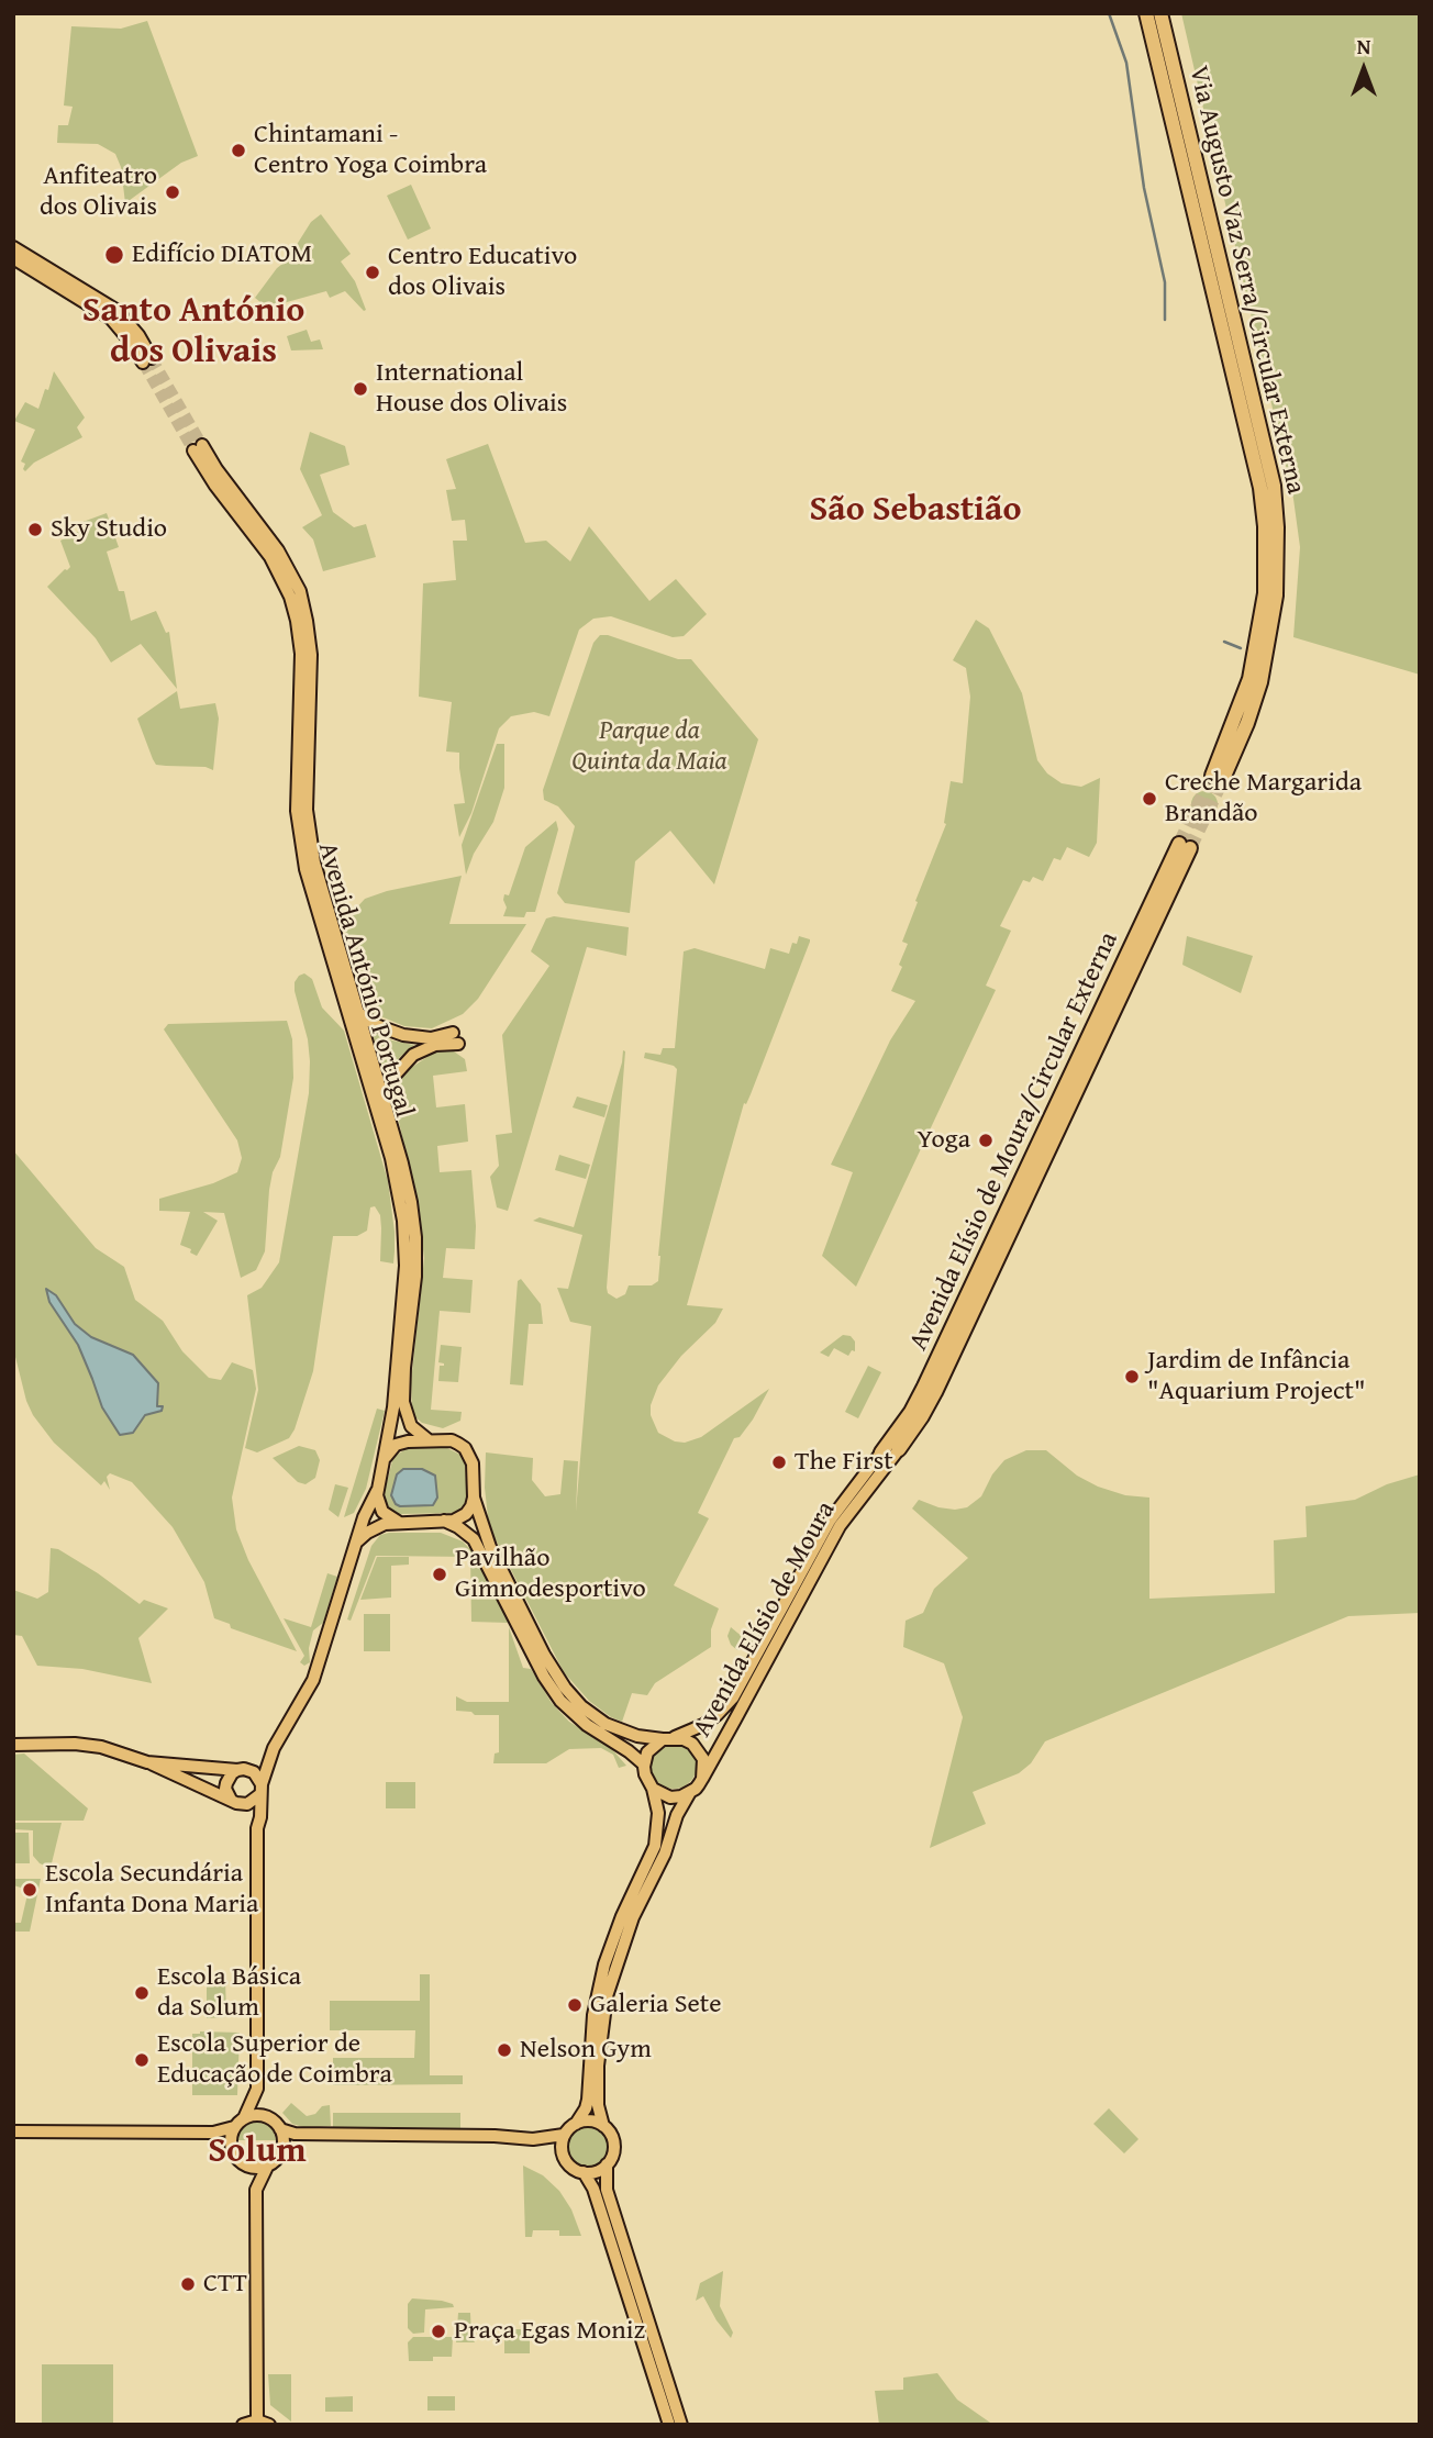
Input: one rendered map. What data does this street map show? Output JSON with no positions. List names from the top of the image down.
{
  "streets": {
    "highway": ["Via Augusto Vaz Serra/Circular Externa", "Avenida Elísio de Moura/Circular Externa"],
    "main road": ["Avenida António Portugal", "Avenida Elísio de Moura"]
  },
  "crossings": [
    ["Avenida Elísio de Moura/Circular Externa", "Avenida Elísio de Moura"]
  ],
  "districts": ["Santo António dos Olivais", "São Sebastião", "Solum"],
  "parks": ["Parque da Quinta da Maia"],
  "places": [
    "Chintamani - Centro Yoga Coimbra",
    "Anfiteatro dos Olivais",
    "Edifício DIATOM",
    "Centro Educativo dos Olivais",
    "International House dos Olivais",
    "Sky Studio",
    "Creche Margarida Brandão",
    "Yoga",
    "Jardim de Infância \"Aquarium Project\"",
    "The First",
    "Pavilhão Gimnodesportivo",
    "Escola Secundária Infanta Dona Maria",
    "Escola Básica da Solum",
    "Galeria Sete",
    "Nelson Gym",
    "Escola Superior de Educação de Coimbra",
    "CTT",
    "Praça Egas Moniz"
  ],
  "north": "top"
}
